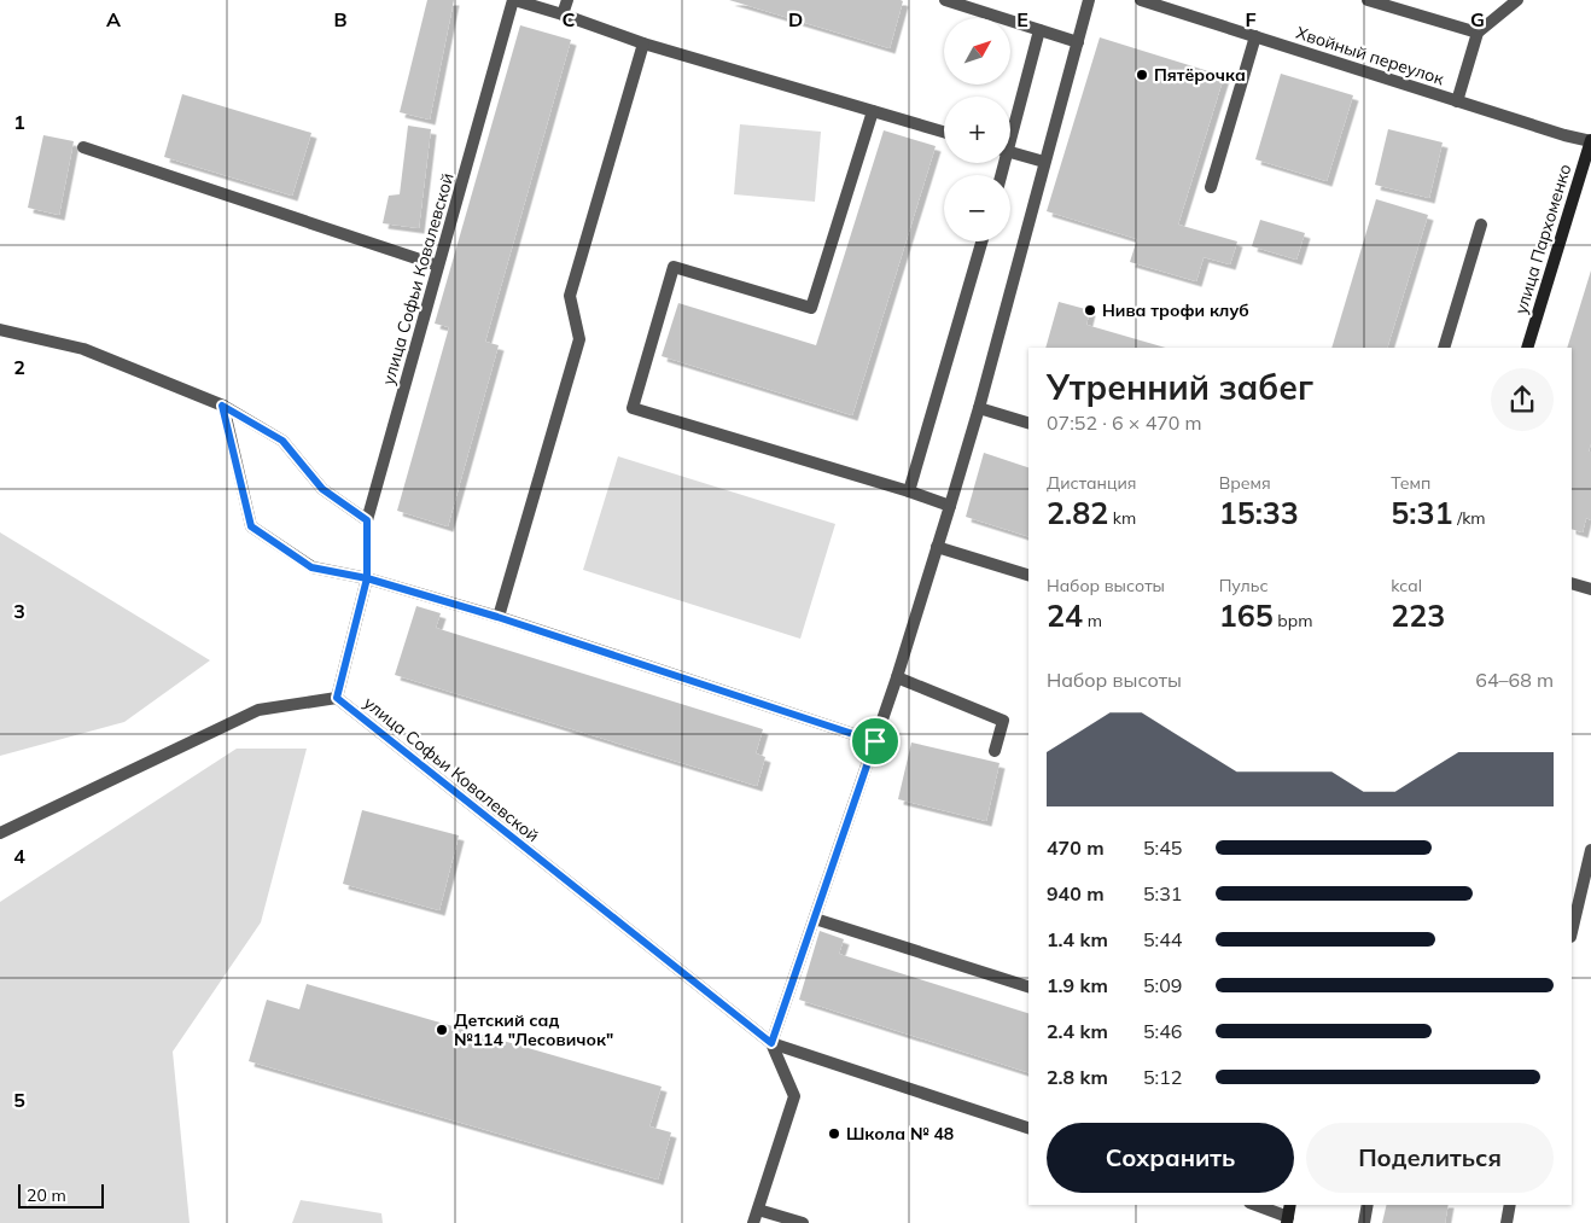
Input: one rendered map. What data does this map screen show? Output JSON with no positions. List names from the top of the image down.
{
  "streets": {
    "street": ["Хвойный переулок", "улица Пархоменко", "улица Софьи Ковалевской"]
  },
  "crossings": [
    ["Хвойный переулок", "улица Пархоменко"]
  ],
  "places": [
    "Пятёрочка",
    "Нива трофи клуб",
    "Детский сад №114 \"Лесовичок\"",
    "Школа № 48"
  ],
  "scale_bar": "20 m",
  "north": "top right",
  "page": {
    "map_buttons": ["+", "−"],
    "heading": ["Утренний забег", "07:52 · 6 × 470 m"],
    "stats": [
      ["Дистанция", "2.82 km"],
      ["Время", "15:33"],
      ["Темп", "5:31 /km"],
      ["Набор высоты", "24 m"],
      ["Пульс", "165 bpm"],
      ["kcal", "223"]
    ],
    "chart": ["Набор высоты", "64–68 m"],
    "list": [
      {
        "name": "470 m",
        "note": "5:45"
      },
      {
        "name": "940 m",
        "note": "5:31"
      },
      {
        "name": "1.4 km",
        "note": "5:44"
      },
      {
        "name": "1.9 km",
        "note": "5:09"
      },
      {
        "name": "2.4 km",
        "note": "5:46"
      },
      {
        "name": "2.8 km",
        "note": "5:12"
      }
    ],
    "buttons": ["Сохранить", "Поделиться"],
    "scale": "20 m"
  },
  "grid": {
    "columns": [
      "A",
      "B",
      "C",
      "D",
      "E",
      "F",
      "G"
    ],
    "rows": [
      "1",
      "2",
      "3",
      "4",
      "5"
    ]
  }
}
